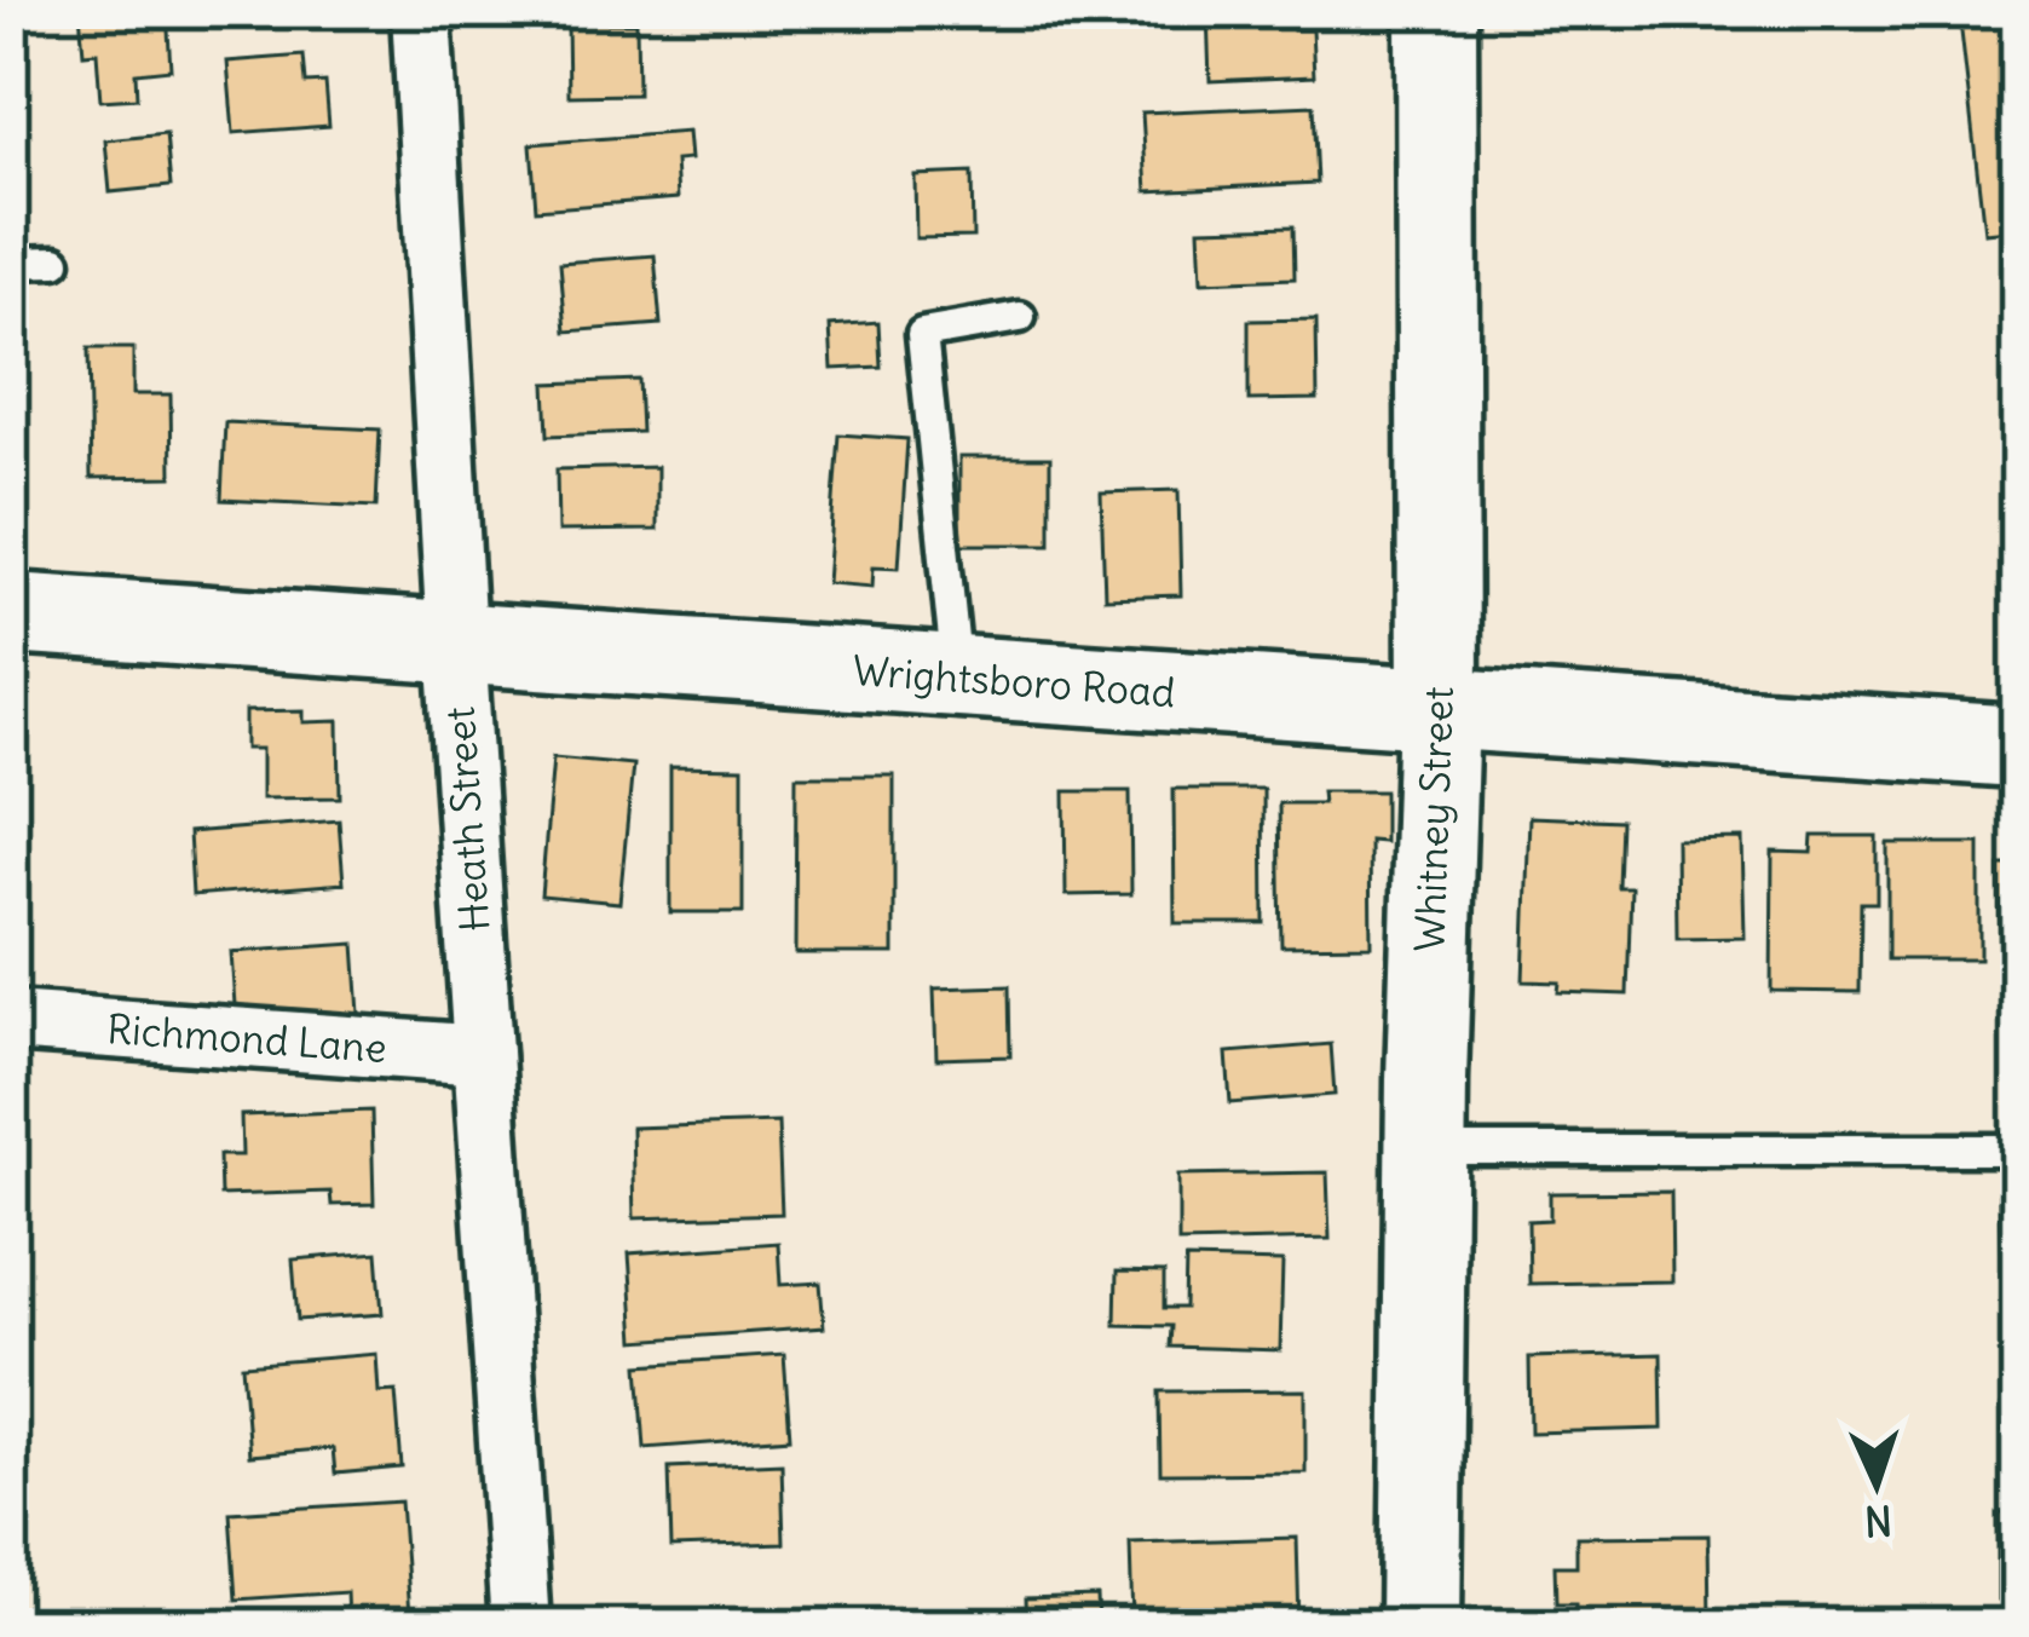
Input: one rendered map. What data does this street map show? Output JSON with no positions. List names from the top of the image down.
{
  "streets": {
    "main road": ["Wrightsboro Road", "Whitney Street"],
    "street": ["Heath Street", "Richmond Lane"]
  },
  "crossings": [
    ["Wrightsboro Road", "Heath Street"],
    ["Wrightsboro Road", "Whitney Street"],
    ["Heath Street", "Richmond Lane"]
  ],
  "north": "bottom"
}
